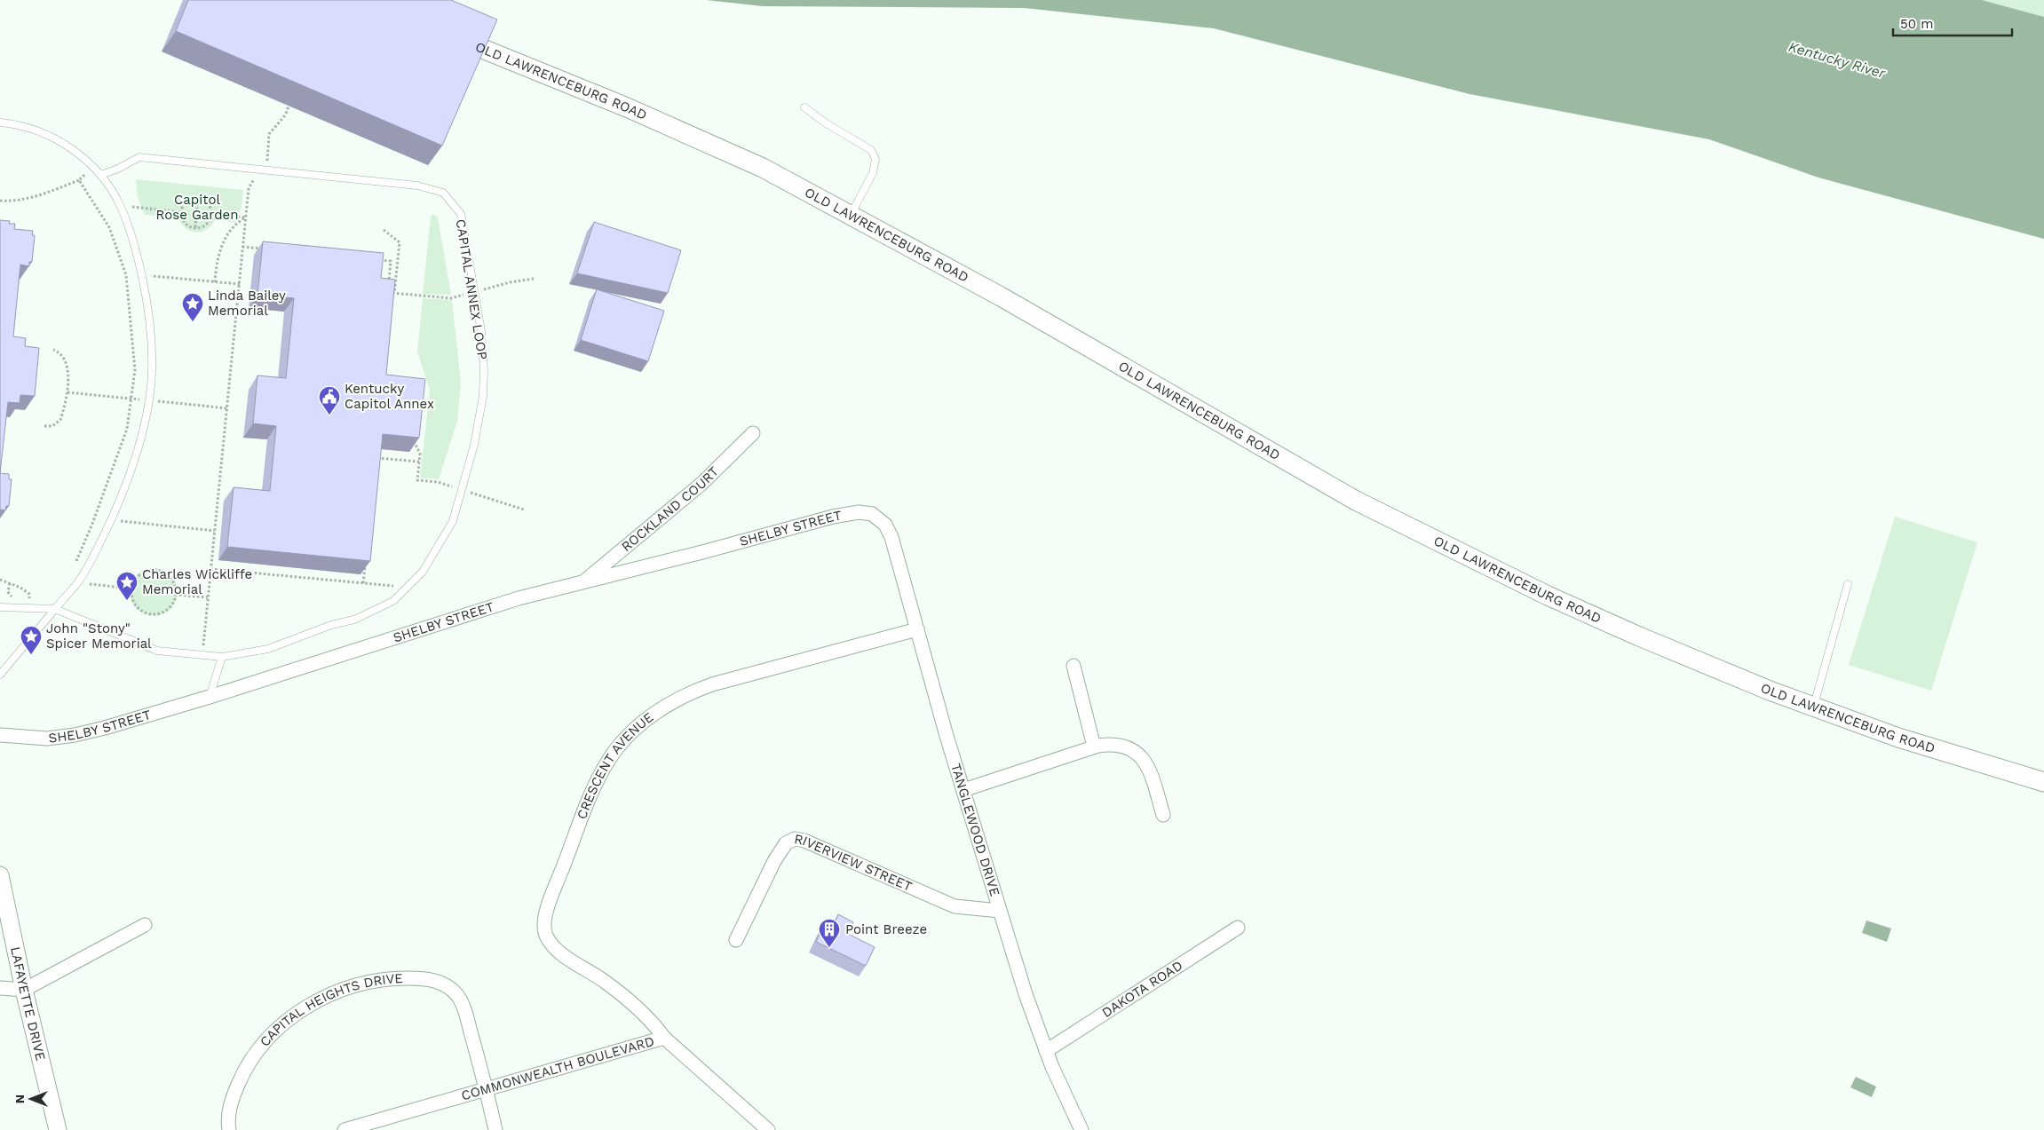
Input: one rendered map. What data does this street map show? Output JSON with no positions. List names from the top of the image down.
{
  "streets": {
    "main road": ["OLD LAWRENCEBURG ROAD"],
    "street": [
      "ROCKLAND COURT",
      "SHELBY STREET",
      "CRESCENT AVENUE",
      "TANGLEWOOD DRIVE",
      "RIVERVIEW STREET",
      "DAKOTA ROAD",
      "LAFAYETTE DRIVE",
      "CAPITAL HEIGHTS DRIVE",
      "COMMONWEALTH BOULEVARD"
    ],
    "lane": ["CAPITAL ANNEX LOOP"]
  },
  "crossings": [
    ["ROCKLAND COURT", "SHELBY STREET"],
    ["SHELBY STREET", "TANGLEWOOD DRIVE"],
    ["CRESCENT AVENUE", "TANGLEWOOD DRIVE"],
    ["CRESCENT AVENUE", "COMMONWEALTH BOULEVARD"],
    ["TANGLEWOOD DRIVE", "RIVERVIEW STREET"],
    ["TANGLEWOOD DRIVE", "DAKOTA ROAD"],
    ["CAPITAL HEIGHTS DRIVE", "COMMONWEALTH BOULEVARD"]
  ],
  "water": ["Kentucky River"],
  "parks": ["Capitol Rose Garden"],
  "places": {
    "place": ["Linda Bailey Memorial", "Charles Wickliffe Memorial", "John \"Stony\" Spicer Memorial"],
    "public building": ["Kentucky Capitol Annex"],
    "building": ["Point Breeze"]
  },
  "scale_bar": "50 m",
  "north": "left"
}
